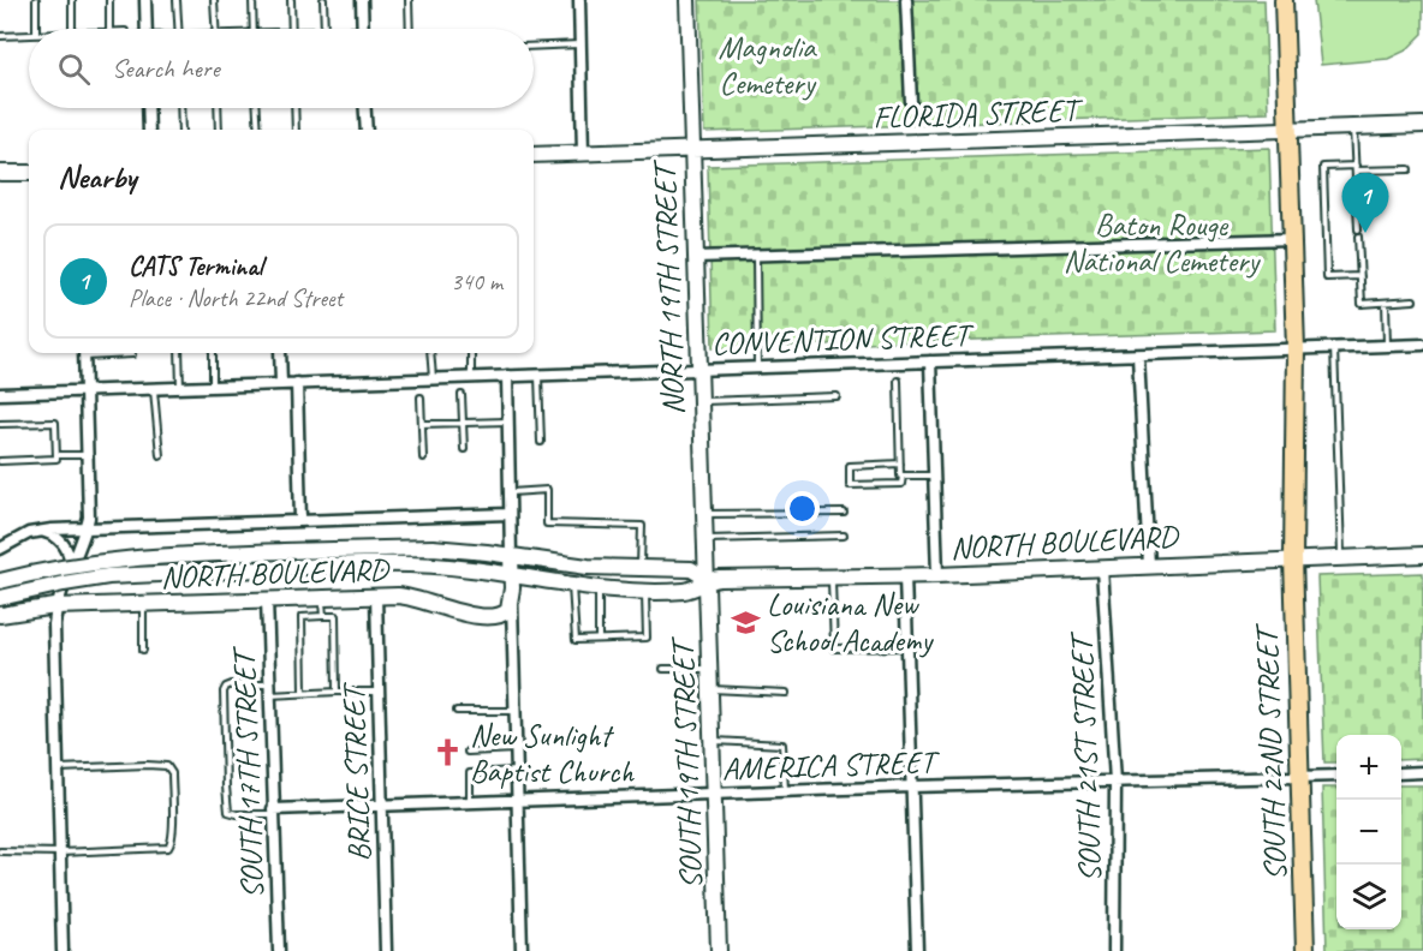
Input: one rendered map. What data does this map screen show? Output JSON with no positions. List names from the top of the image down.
{
  "streets": {
    "main road": ["SOUTH 22ND STREET"],
    "street": [
      "FLORIDA STREET",
      "NORTH 19TH STREET",
      "CONVENTION STREET",
      "NORTH BOULEVARD",
      "SOUTH 21ST STREET",
      "AMERICA STREET",
      "SOUTH 19TH STREET",
      "BRICE STREET",
      "SOUTH 17TH STREET"
    ]
  },
  "crossings": [
    ["FLORIDA STREET", "NORTH 19TH STREET"],
    ["FLORIDA STREET", "SOUTH 22ND STREET"],
    ["NORTH 19TH STREET", "CONVENTION STREET"],
    ["NORTH 19TH STREET", "NORTH BOULEVARD"],
    ["NORTH 19TH STREET", "SOUTH 19TH STREET"],
    ["CONVENTION STREET", "SOUTH 22ND STREET"],
    ["NORTH BOULEVARD", "SOUTH 22ND STREET"],
    ["NORTH BOULEVARD", "SOUTH 21ST STREET"],
    ["NORTH BOULEVARD", "SOUTH 19TH STREET"],
    ["NORTH BOULEVARD", "BRICE STREET"],
    ["NORTH BOULEVARD", "SOUTH 17TH STREET"],
    ["SOUTH 22ND STREET", "AMERICA STREET"],
    ["SOUTH 21ST STREET", "AMERICA STREET"],
    ["AMERICA STREET", "SOUTH 19TH STREET"],
    ["AMERICA STREET", "BRICE STREET"],
    ["AMERICA STREET", "SOUTH 17TH STREET"]
  ],
  "parks": ["Magnolia Cemetery", "Baton Rouge National Cemetery"],
  "places": {
    "school or university": ["Louisiana New School Academy"],
    "church": ["New Sunlight Baptist Church"]
  },
  "page": {
    "search": "Search here",
    "heading": "Nearby",
    "pins": "1",
    "list": [
      {
        "mark": "1",
        "name": "CATS Terminal",
        "note": "Place · North 22nd Street",
        "value": "340 m"
      }
    ],
    "map_buttons": ["+", "−"]
  }
}
